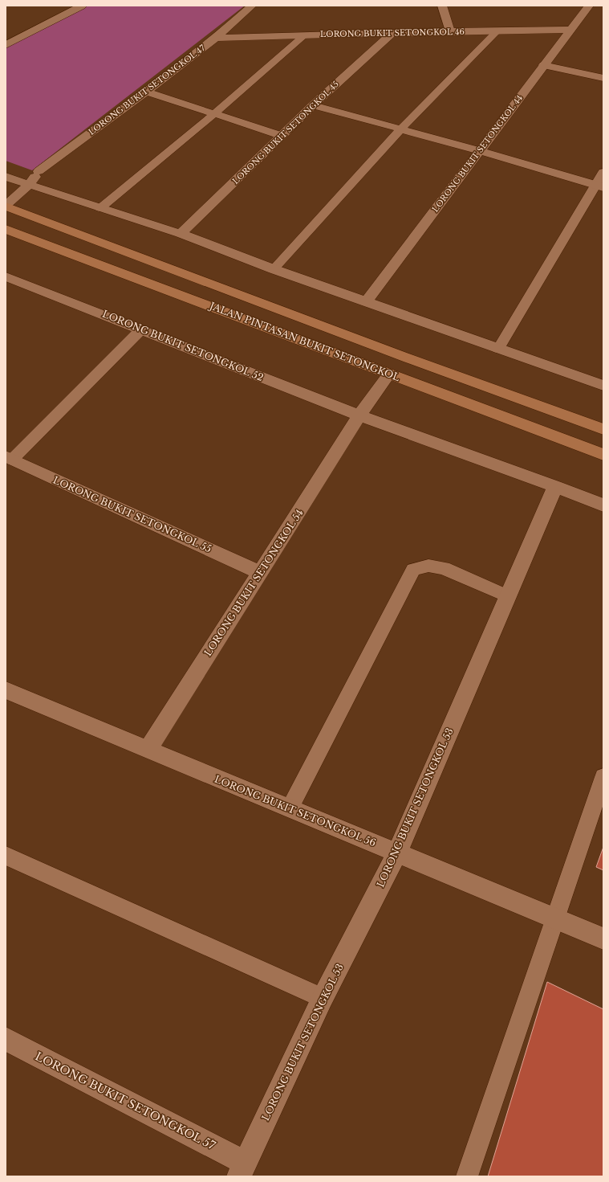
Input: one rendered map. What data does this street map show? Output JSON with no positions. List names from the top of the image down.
{
  "streets": {
    "main road": ["JALAN PINTASAN BUKIT SETONGKOL"],
    "street": [
      "LORONG BUKIT SETONGKOL 46",
      "LORONG BUKIT SETONGKOL 47",
      "LORONG BUKIT SETONGKOL 45",
      "LORONG BUKIT SETONGKOL 44",
      "LORONG BUKIT SETONGKOL 52",
      "LORONG BUKIT SETONGKOL 55",
      "LORONG BUKIT SETONGKOL 54",
      "LORONG BUKIT SETONGKOL 53",
      "LORONG BUKIT SETONGKOL 56",
      "LORONG BUKIT SETONGKOL 57"
    ]
  },
  "crossings": [
    ["LORONG BUKIT SETONGKOL 46", "LORONG BUKIT SETONGKOL 47"],
    ["LORONG BUKIT SETONGKOL 46", "LORONG BUKIT SETONGKOL 45"],
    ["LORONG BUKIT SETONGKOL 46", "LORONG BUKIT SETONGKOL 44"],
    ["LORONG BUKIT SETONGKOL 47", "JALAN PINTASAN BUKIT SETONGKOL"],
    ["JALAN PINTASAN BUKIT SETONGKOL", "LORONG BUKIT SETONGKOL 54"],
    ["LORONG BUKIT SETONGKOL 52", "LORONG BUKIT SETONGKOL 54"],
    ["LORONG BUKIT SETONGKOL 52", "LORONG BUKIT SETONGKOL 53"],
    ["LORONG BUKIT SETONGKOL 55", "LORONG BUKIT SETONGKOL 54"],
    ["LORONG BUKIT SETONGKOL 54", "LORONG BUKIT SETONGKOL 56"],
    ["LORONG BUKIT SETONGKOL 53", "LORONG BUKIT SETONGKOL 56"],
    ["LORONG BUKIT SETONGKOL 53", "LORONG BUKIT SETONGKOL 57"]
  ]
}
